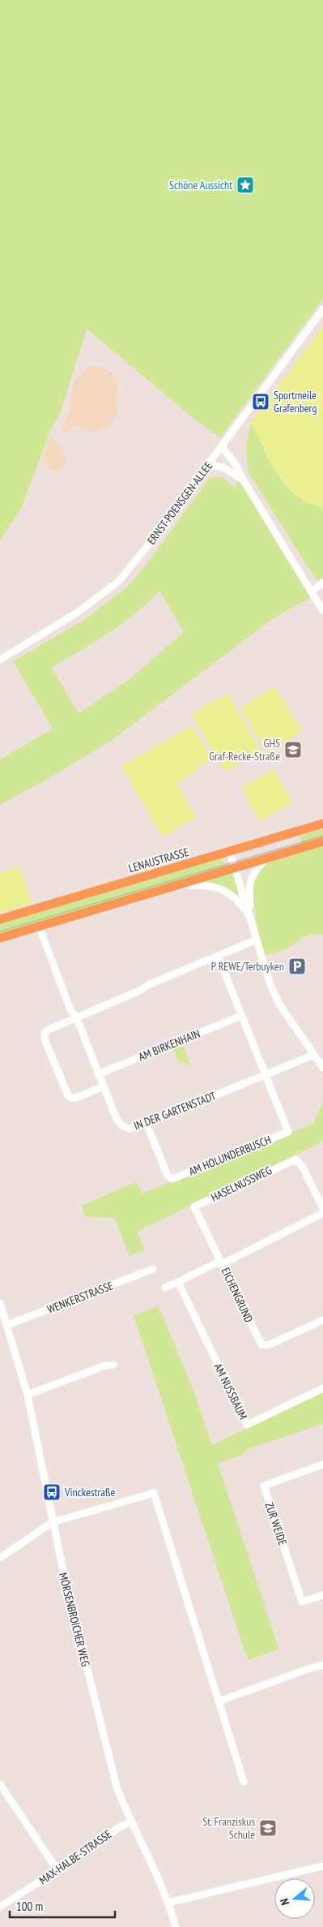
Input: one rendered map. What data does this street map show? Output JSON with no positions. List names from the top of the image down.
{
  "streets": {
    "main road": ["LENAUSTRASSE"],
    "street": [
      "ERNST-POENSGEN-ALLEE",
      "AM BIRKENHAIN",
      "IN DER GARTENSTADT",
      "AM HOLUNDERBUSCH",
      "HASELNUSSWEG",
      "EICHENGRUND",
      "WENKERSTRASSE",
      "AM NUSSBAUM",
      "ZUR WEIDE",
      "MÖRSENBROICHER WEG",
      "MAX-HALBE-STRASSE"
    ]
  },
  "crossings": [
    ["AM BIRKENHAIN", "IN DER GARTENSTADT"],
    ["IN DER GARTENSTADT", "AM HOLUNDERBUSCH"],
    ["HASELNUSSWEG", "EICHENGRUND"],
    ["WENKERSTRASSE", "MÖRSENBROICHER WEG"],
    ["MÖRSENBROICHER WEG", "MAX-HALBE-STRASSE"]
  ],
  "places": {
    "place": ["Schöne Aussicht"],
    "bus stop": ["Sportmeile Grafenberg", "Vinckestraße"],
    "school or university": ["GHS Graf-Recke-Straße", "St. Franziskus Schule"],
    "parking": ["P REWE/Terbuyken"]
  },
  "scale_bar": "100 m",
  "north": "left"
}
